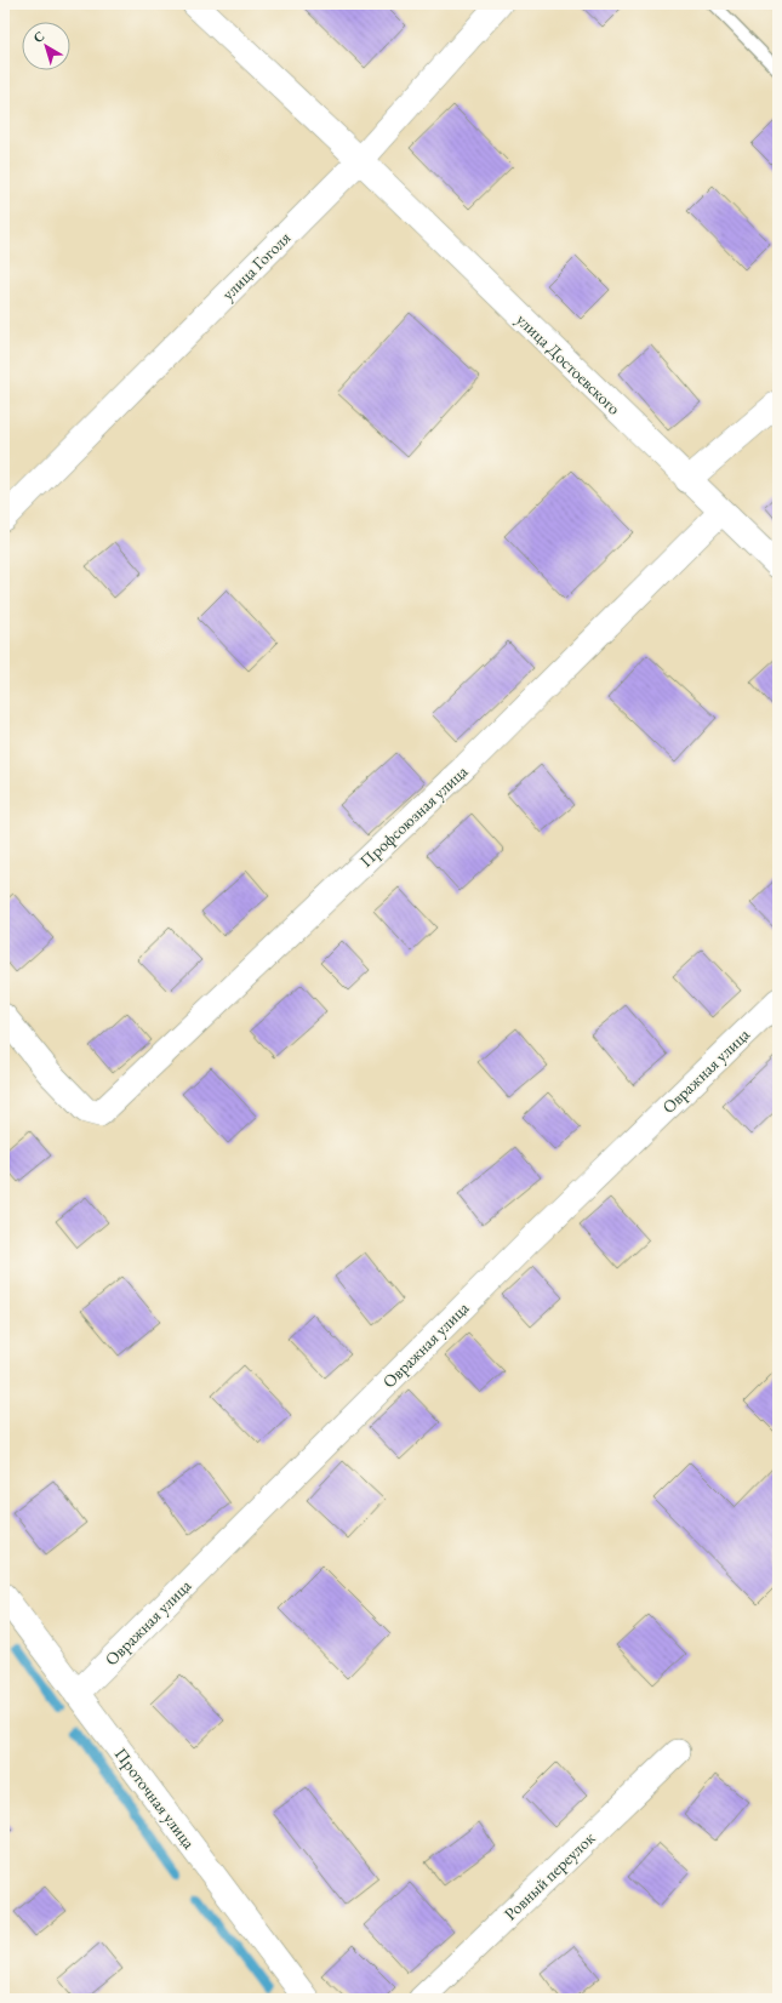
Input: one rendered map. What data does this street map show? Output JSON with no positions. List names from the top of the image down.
{
  "streets": {
    "street": [
      "улица Гоголя",
      "улица Достоевского",
      "Профсоюзная улица",
      "Овражная улица",
      "Проточная улица",
      "Ровный переулок"
    ]
  },
  "crossings": [
    ["улица Гоголя", "улица Достоевского"],
    ["улица Достоевского", "Профсоюзная улица"],
    ["Овражная улица", "Проточная улица"]
  ],
  "north": "top left"
}
